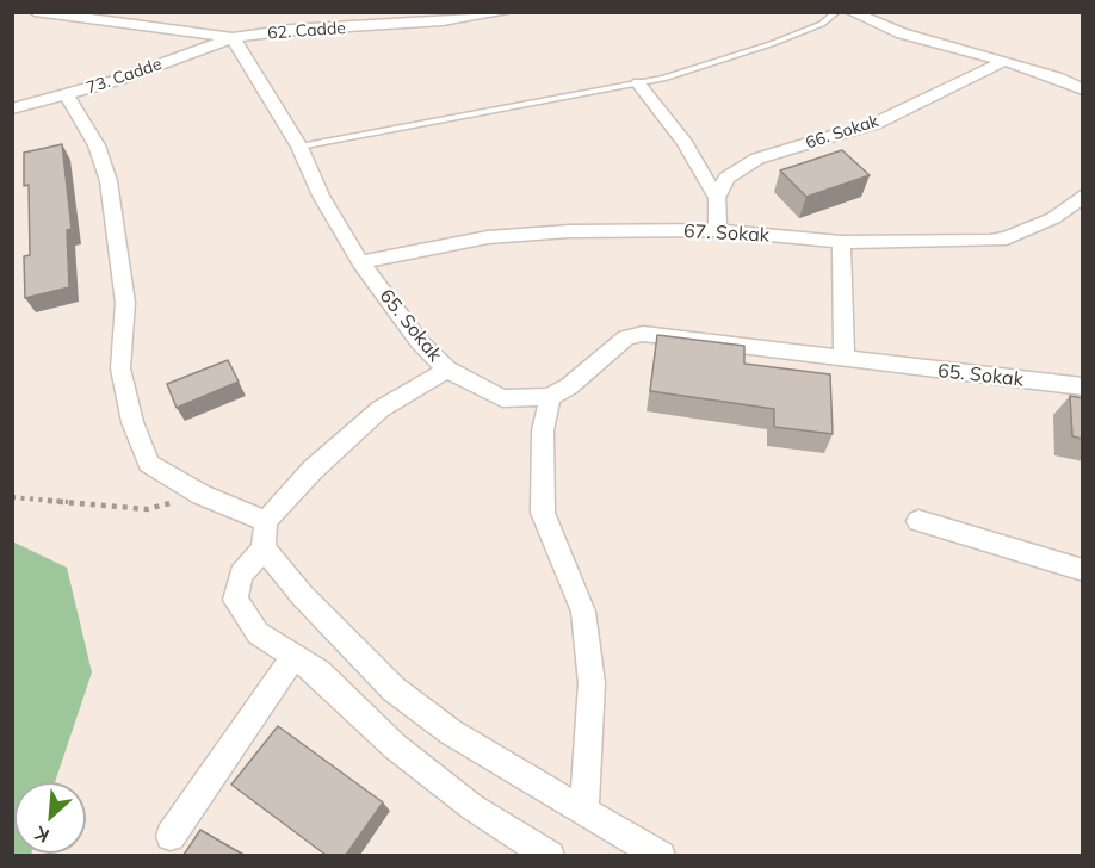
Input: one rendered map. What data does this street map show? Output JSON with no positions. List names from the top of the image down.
{
  "streets": {
    "street": [
      "62. Cadde",
      "73. Cadde",
      "66. Sokak",
      "67. Sokak",
      "65. Sokak"
    ]
  },
  "crossings": [
    ["62. Cadde", "73. Cadde"],
    ["62. Cadde", "65. Sokak"],
    ["73. Cadde", "65. Sokak"],
    ["67. Sokak", "65. Sokak"]
  ],
  "north": "bottom left"
}
